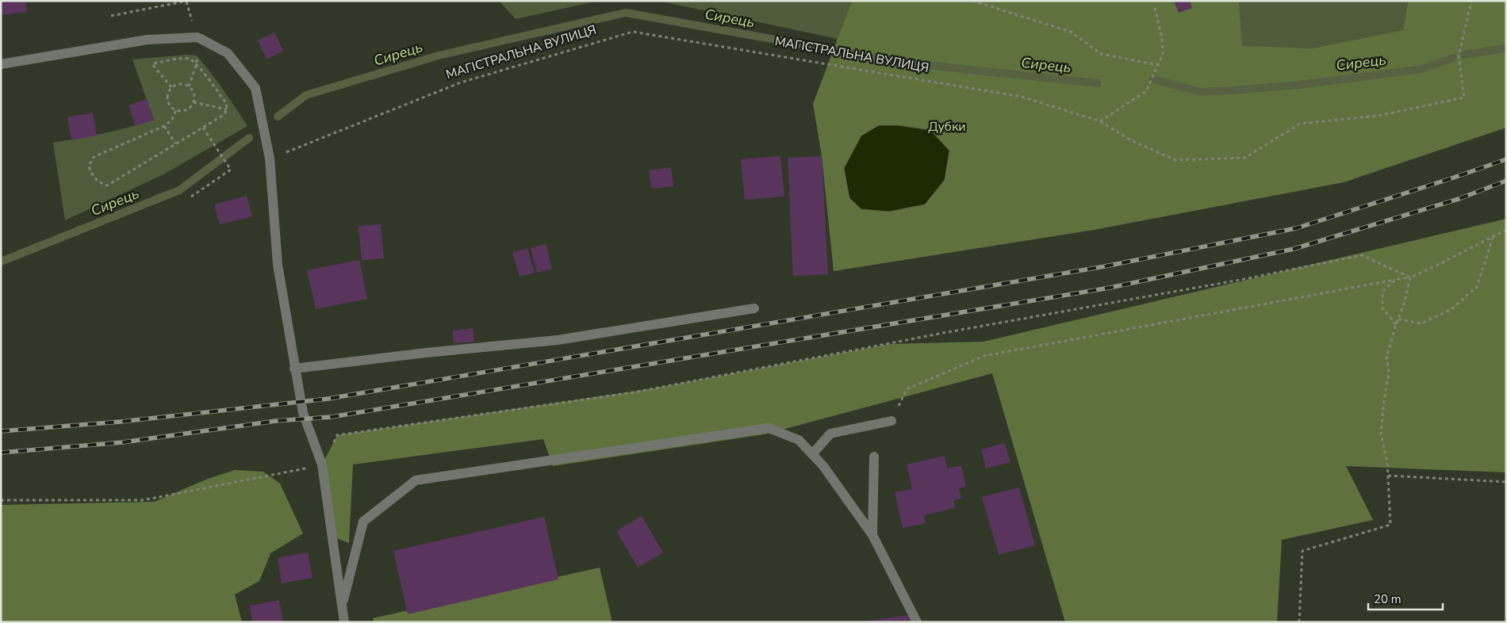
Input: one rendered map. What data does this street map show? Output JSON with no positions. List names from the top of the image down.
{
  "streets": {
    "path": ["МАГІСТРАЛЬНА ВУЛИЦЯ"]
  },
  "water": ["Сирець"],
  "parks": ["Дубки"],
  "scale_bar": "20 m"
}
